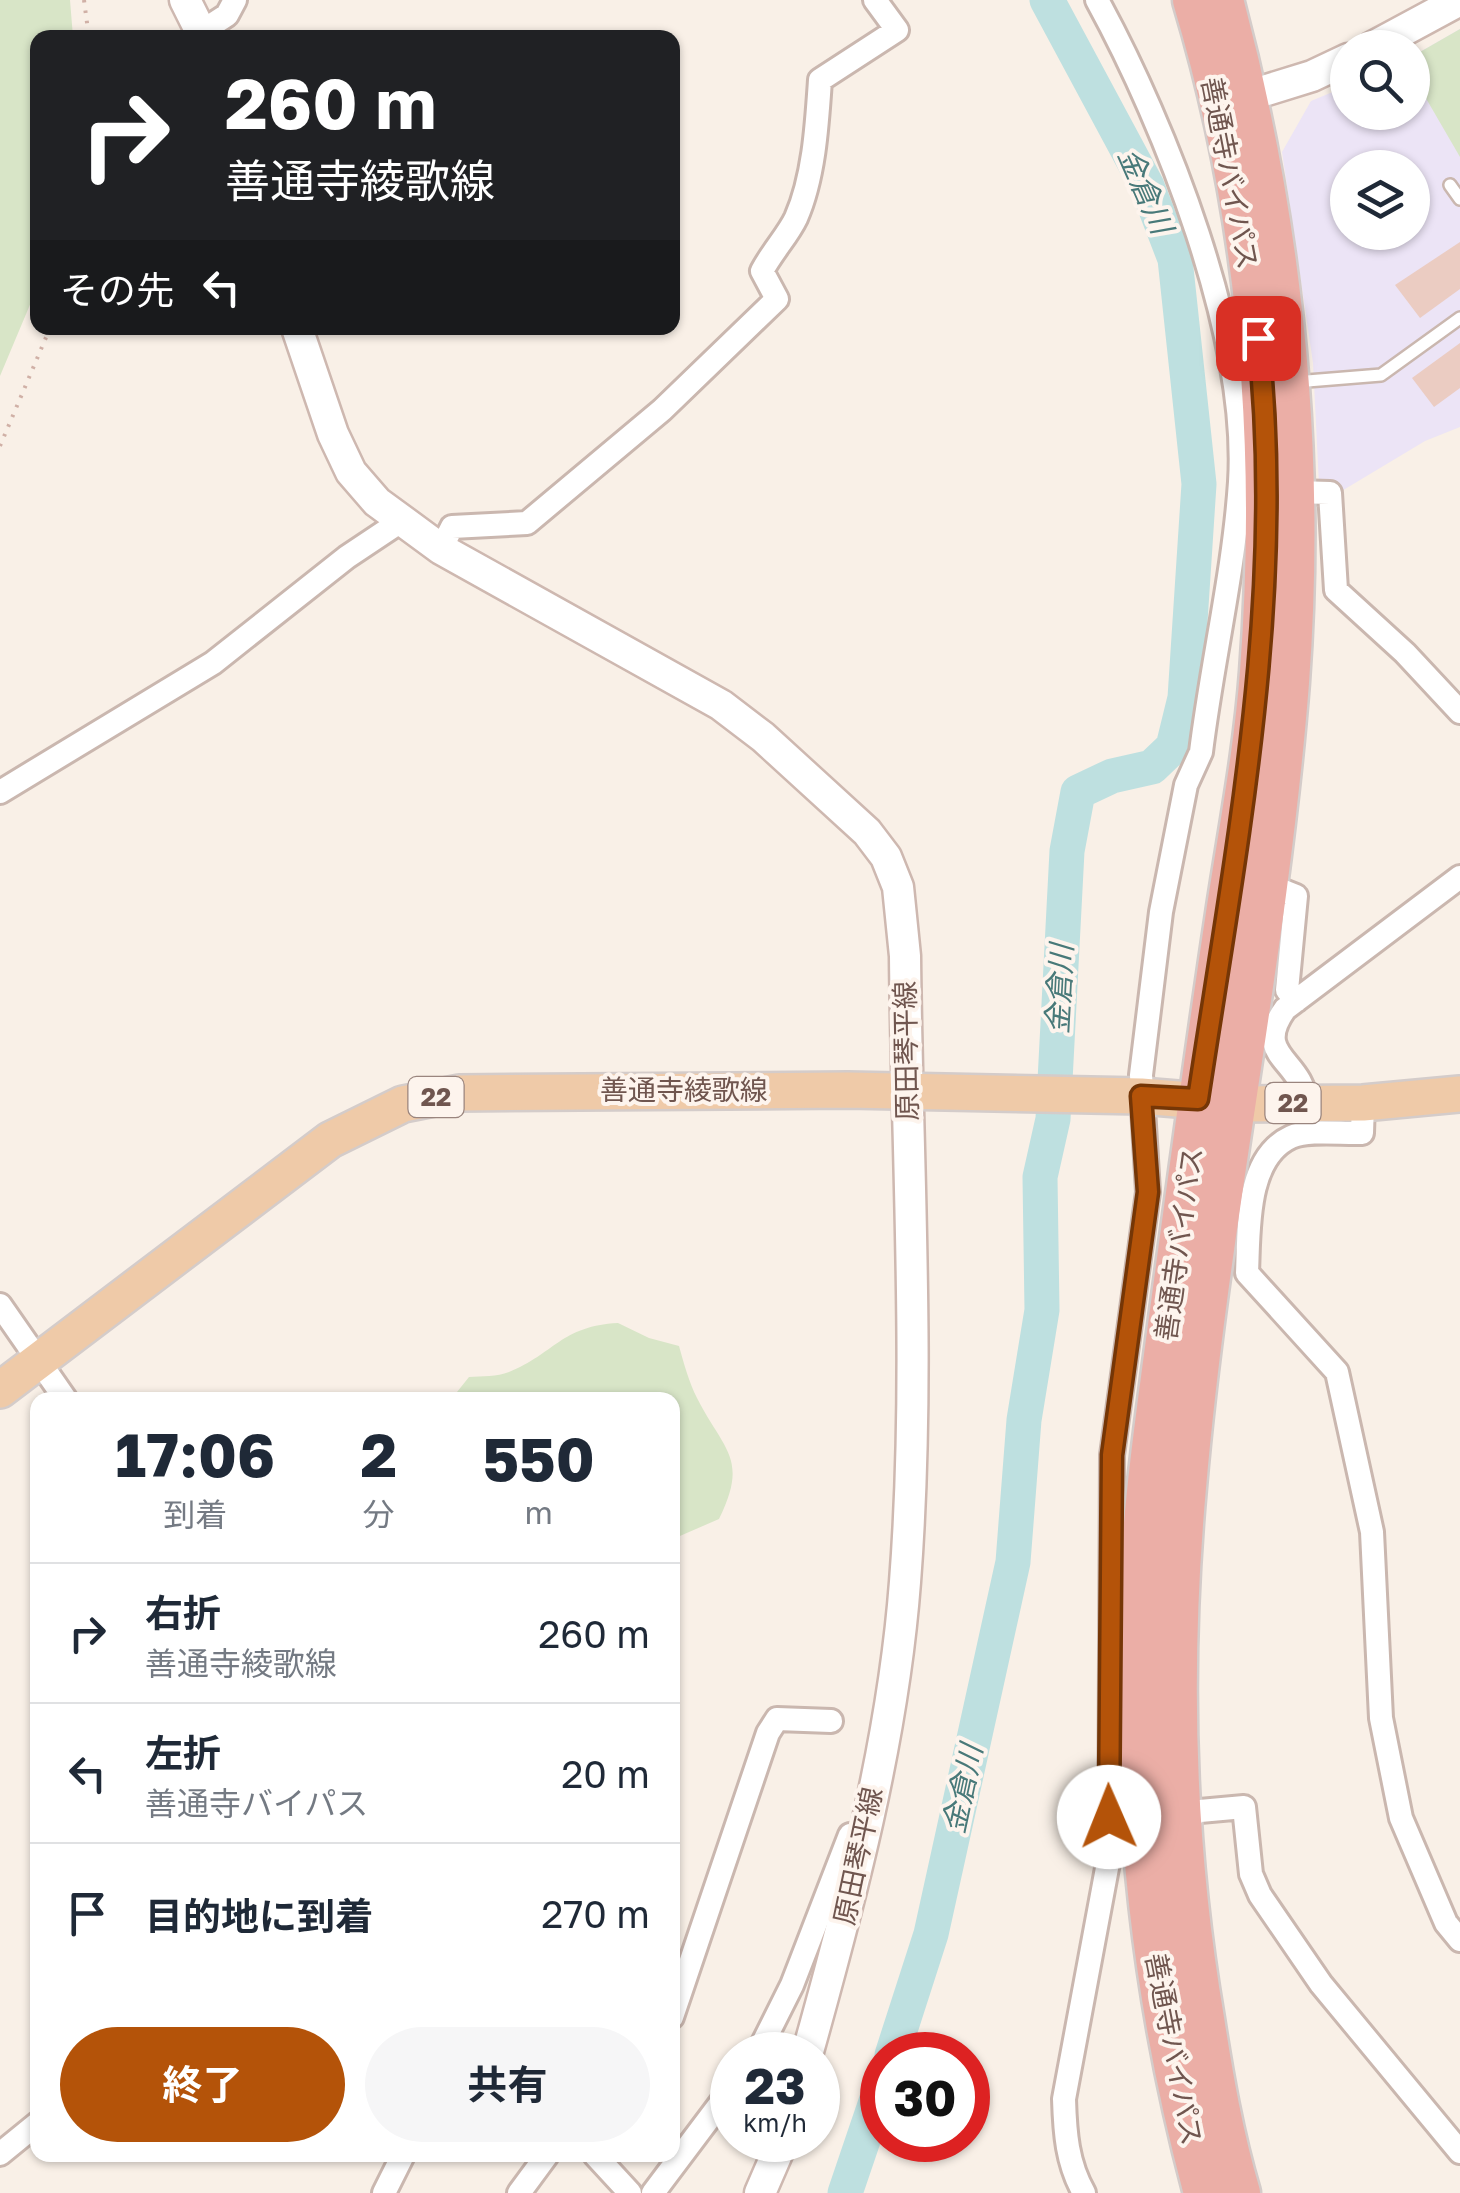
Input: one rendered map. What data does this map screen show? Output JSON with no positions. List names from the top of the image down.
{
  "streets": {
    "highway": ["善通寺バイパス"],
    "main road": ["原田琴平線", "善通寺綾歌線", "22"]
  },
  "crossings": [
    ["善通寺バイパス", "善通寺綾歌線"],
    ["原田琴平線", "善通寺綾歌線"]
  ],
  "water": ["金倉川"],
  "page": {
    "turn": ["260 m", "善通寺綾歌線"],
    "then": "その先",
    "eta": [
      "17:06",
      "到着",
      "2",
      "分",
      "550",
      "m"
    ],
    "list": [
      {
        "name": "右折",
        "note": "善通寺綾歌線",
        "value": "260 m"
      },
      {
        "name": "左折",
        "note": "善通寺バイパス",
        "value": "20 m"
      },
      {
        "name": "目的地に到着",
        "value": "270 m"
      }
    ],
    "buttons": ["終了", "共有"],
    "speed": "23 km/h",
    "limit": "30"
  }
}
